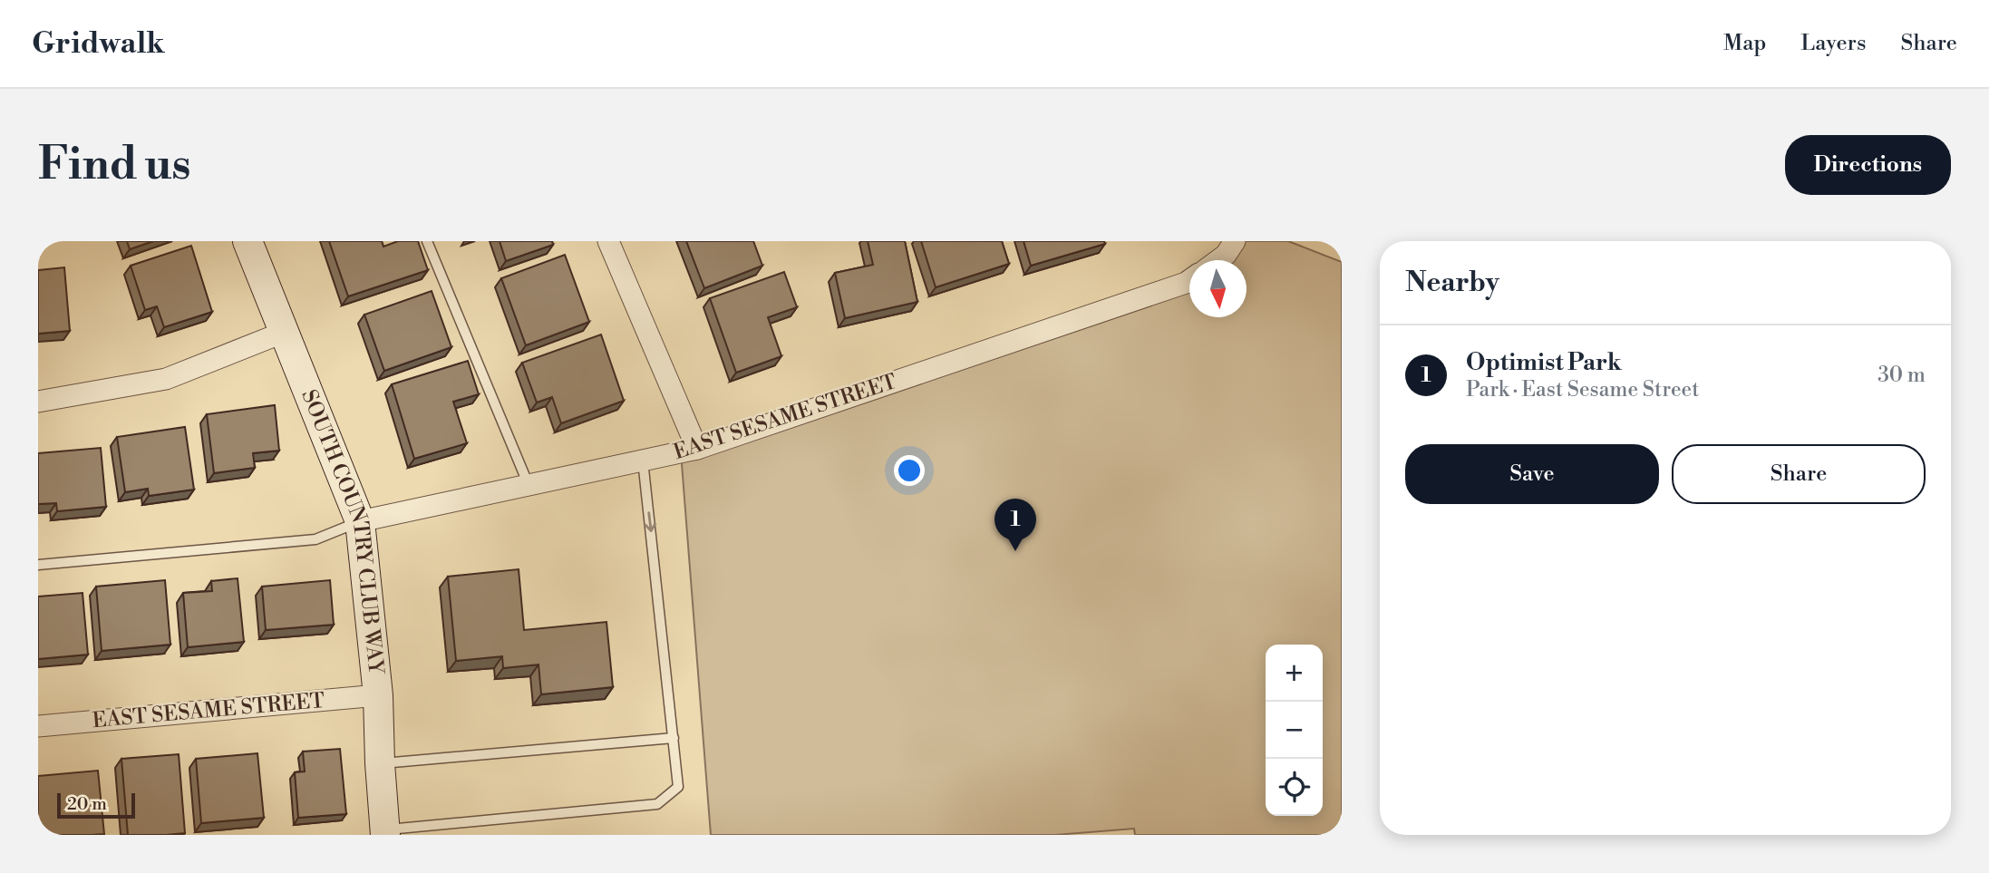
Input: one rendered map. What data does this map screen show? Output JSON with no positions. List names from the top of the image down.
{
  "streets": {
    "street": ["EAST SESAME STREET", "SOUTH COUNTRY CLUB WAY"]
  },
  "crossings": [
    ["EAST SESAME STREET", "SOUTH COUNTRY CLUB WAY"]
  ],
  "scale_bar": "20 m",
  "north": "bottom",
  "page": {
    "header": "Gridwalk",
    "nav": ["Map", "Layers", "Share"],
    "buttons": [
      "Directions",
      ["Save", "Share"]
    ],
    "title": "Find us",
    "heading": "Nearby",
    "list": [
      {
        "mark": "1",
        "name": "Optimist Park",
        "note": "Park · East Sesame Street",
        "value": "30 m"
      }
    ],
    "pins": "1",
    "map_buttons": ["+", "−"],
    "scale": "20 m"
  }
}
